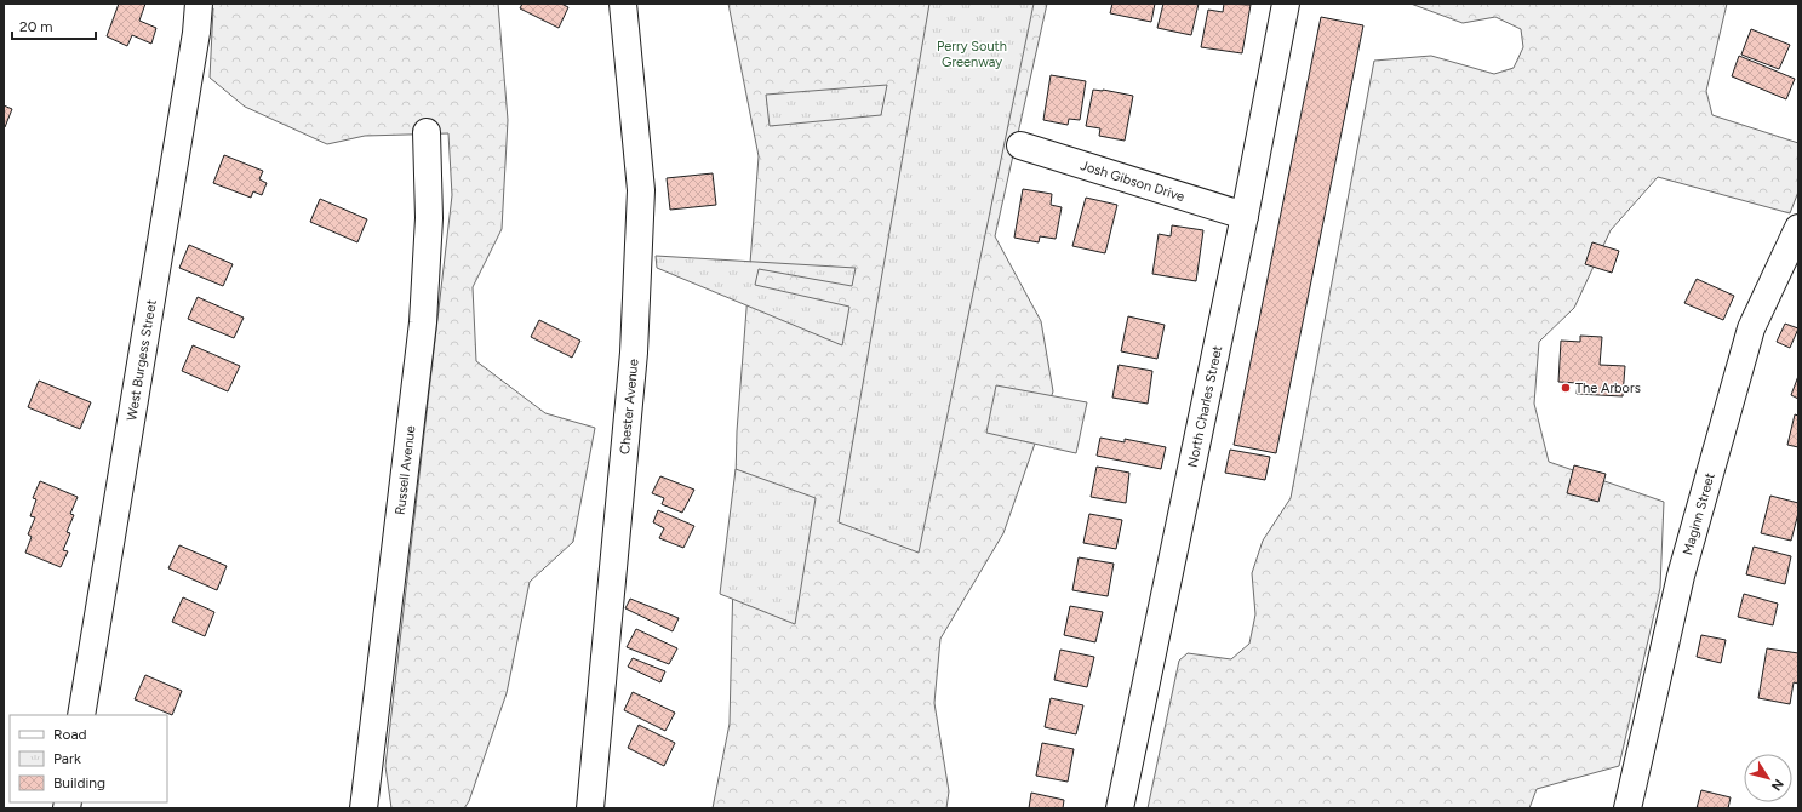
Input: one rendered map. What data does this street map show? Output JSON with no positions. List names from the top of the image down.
{
  "streets": {
    "street": [
      "Josh Gibson Drive",
      "West Burgess Street",
      "Chester Avenue",
      "North Charles Street",
      "Russell Avenue",
      "Maginn Street"
    ]
  },
  "crossings": [
    ["Josh Gibson Drive", "North Charles Street"]
  ],
  "parks": ["Perry South Greenway"],
  "places": ["The Arbors"],
  "legend": ["Road", "Park", "Building"],
  "scale_bar": "20 m",
  "north": "bottom right"
}
